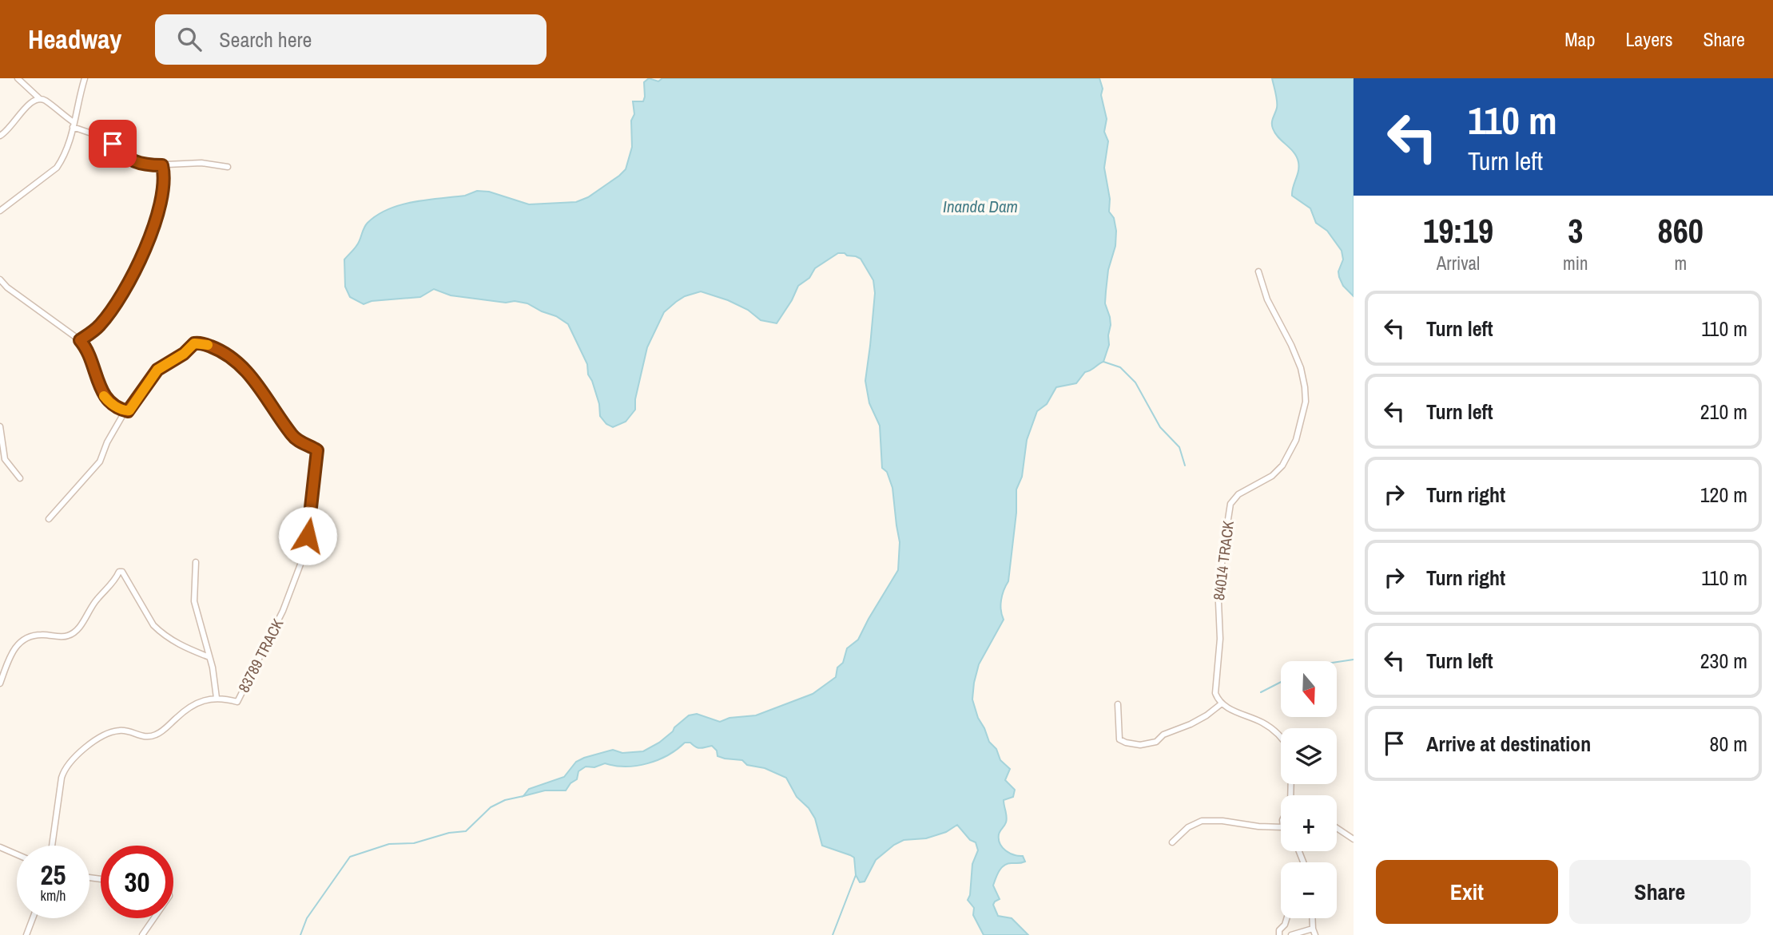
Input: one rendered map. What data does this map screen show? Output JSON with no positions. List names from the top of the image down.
{
  "streets": {
    "street": ["84014 TRACK", "83789 TRACK"]
  },
  "water": ["Inanda Dam"],
  "north": "bottom",
  "page": {
    "header": "Headway",
    "search": "Search here",
    "nav": ["Map", "Layers", "Share"],
    "turn": ["110 m", "Turn left"],
    "eta": [
      "19:19",
      "Arrival",
      "3",
      "min",
      "860",
      "m"
    ],
    "list": [
      {
        "name": "Turn left",
        "value": "110 m"
      },
      {
        "name": "Turn left",
        "value": "210 m"
      },
      {
        "name": "Turn right",
        "value": "120 m"
      },
      {
        "name": "Turn right",
        "value": "110 m"
      },
      {
        "name": "Turn left",
        "value": "230 m"
      },
      {
        "name": "Arrive at destination",
        "value": "80 m"
      }
    ],
    "map_buttons": ["+", "−"],
    "speed": "25 km/h",
    "limit": "30",
    "buttons": ["Exit", "Share"]
  }
}
